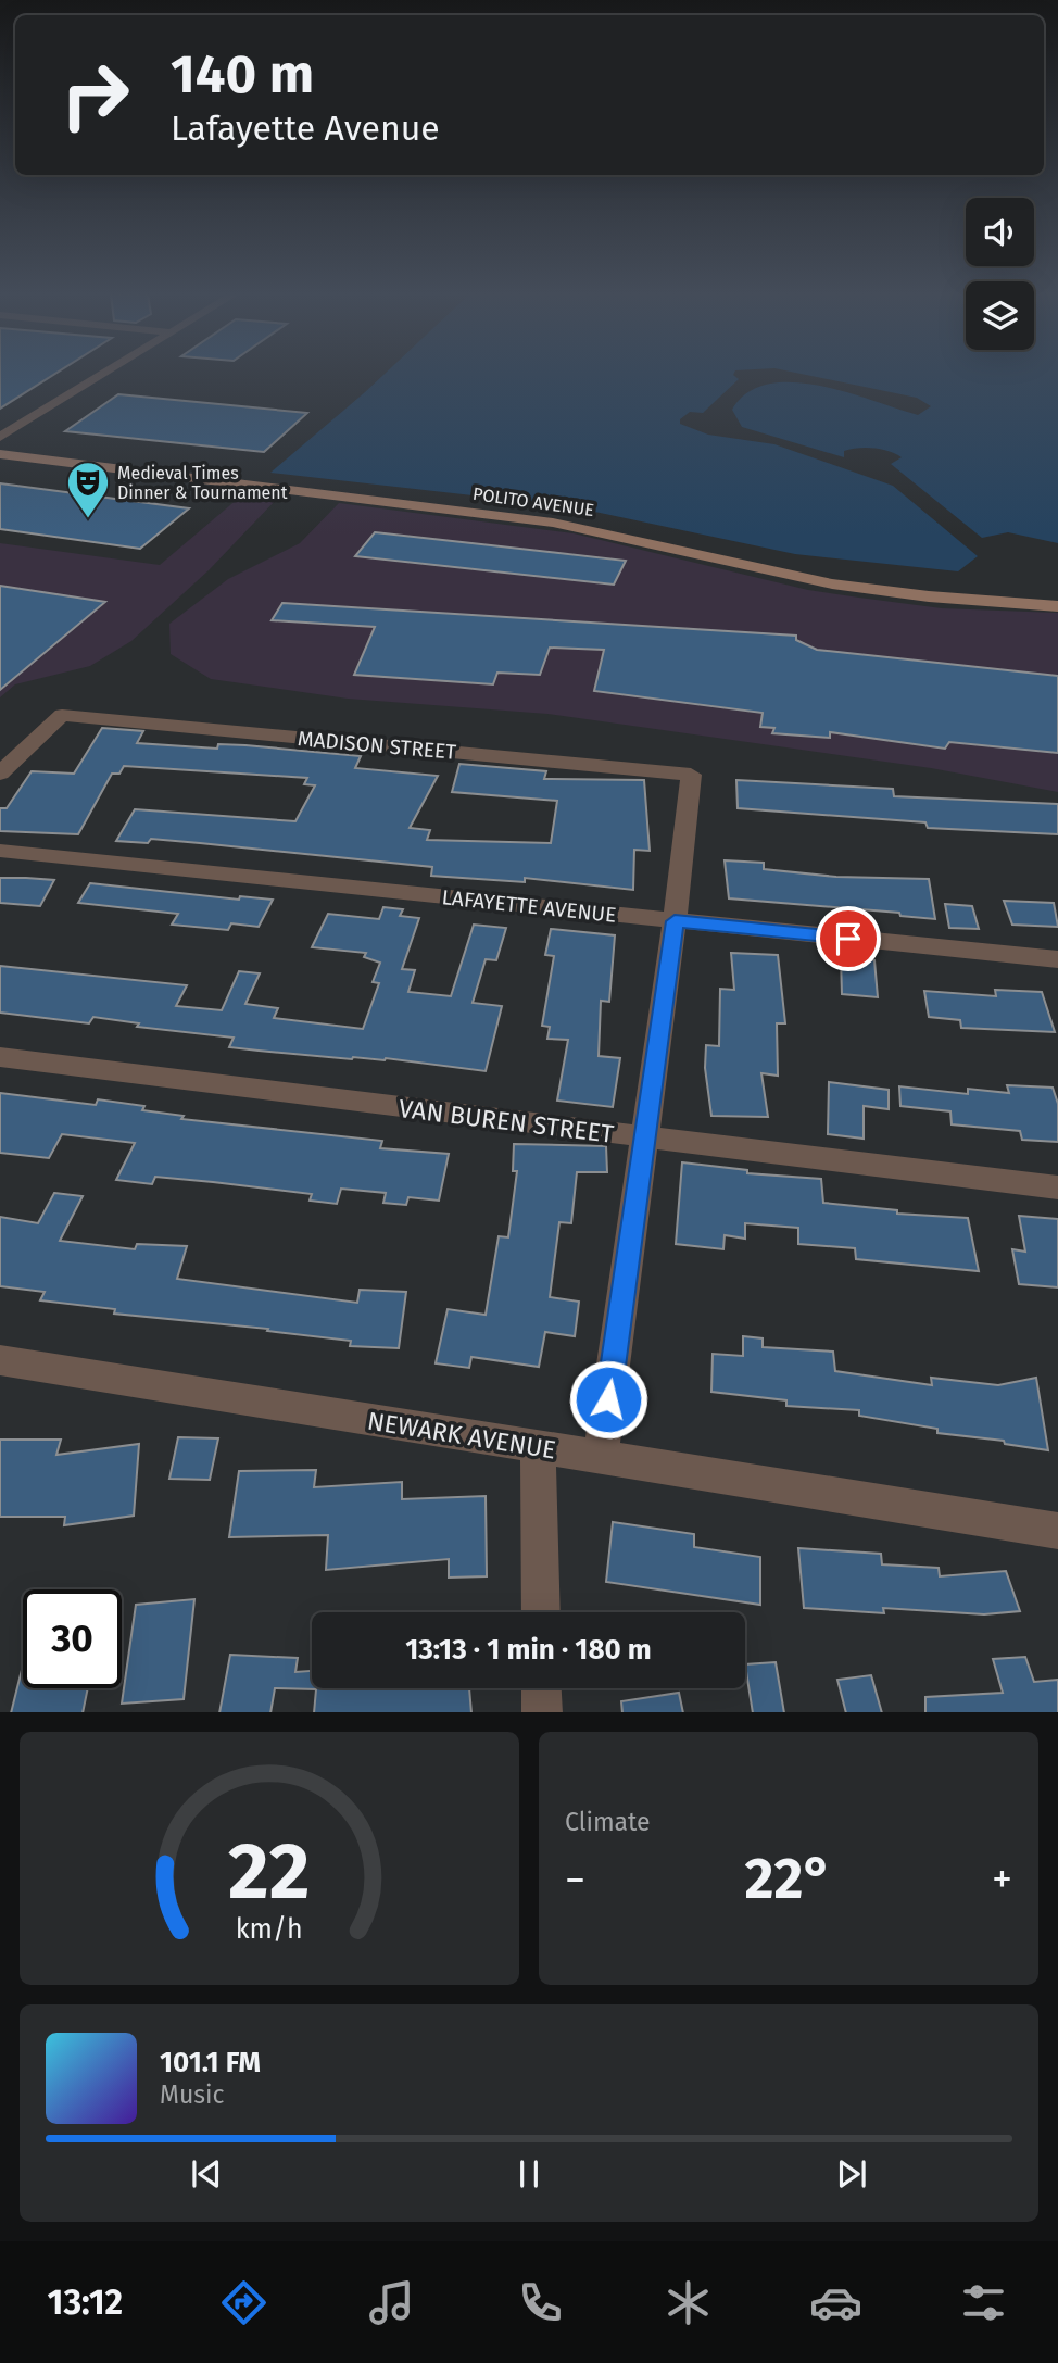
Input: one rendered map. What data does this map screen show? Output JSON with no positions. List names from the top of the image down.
{
  "streets": {
    "street": [
      "POLITO AVENUE",
      "MADISON STREET",
      "LAFAYETTE AVENUE",
      "VAN BUREN STREET",
      "NEWARK AVENUE"
    ]
  },
  "crossings": [
    ["MADISON STREET", "LAFAYETTE AVENUE"]
  ],
  "places": {
    "theatre": ["Medieval Times Dinner & Tournament"]
  },
  "page": {
    "turn": ["140 m", "Lafayette Avenue"],
    "limit": "30",
    "trip": "13:13 · 1 min · 180 m",
    "tile": "Climate",
    "heat": ["−", "22°", "+"],
    "song": ["101.1 FM", "Music"],
    "tabs": "13:12",
    "gauge": ["22", "km/h"]
  }
}
